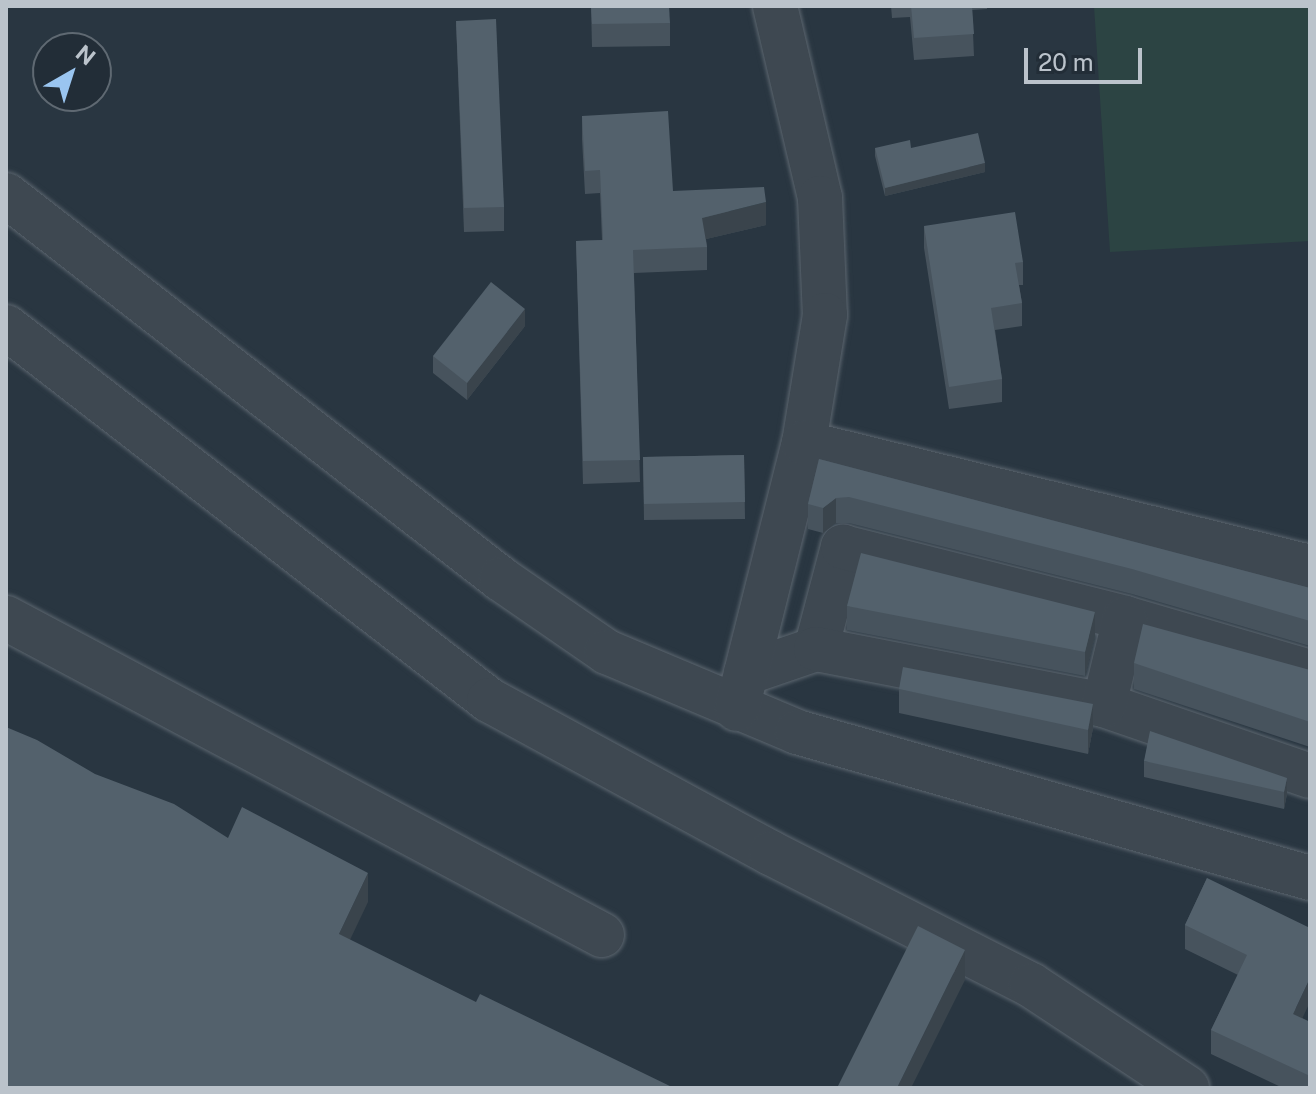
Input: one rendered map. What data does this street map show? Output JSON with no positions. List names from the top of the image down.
{
  "scale_bar": "20 m",
  "north": "top right"
}
